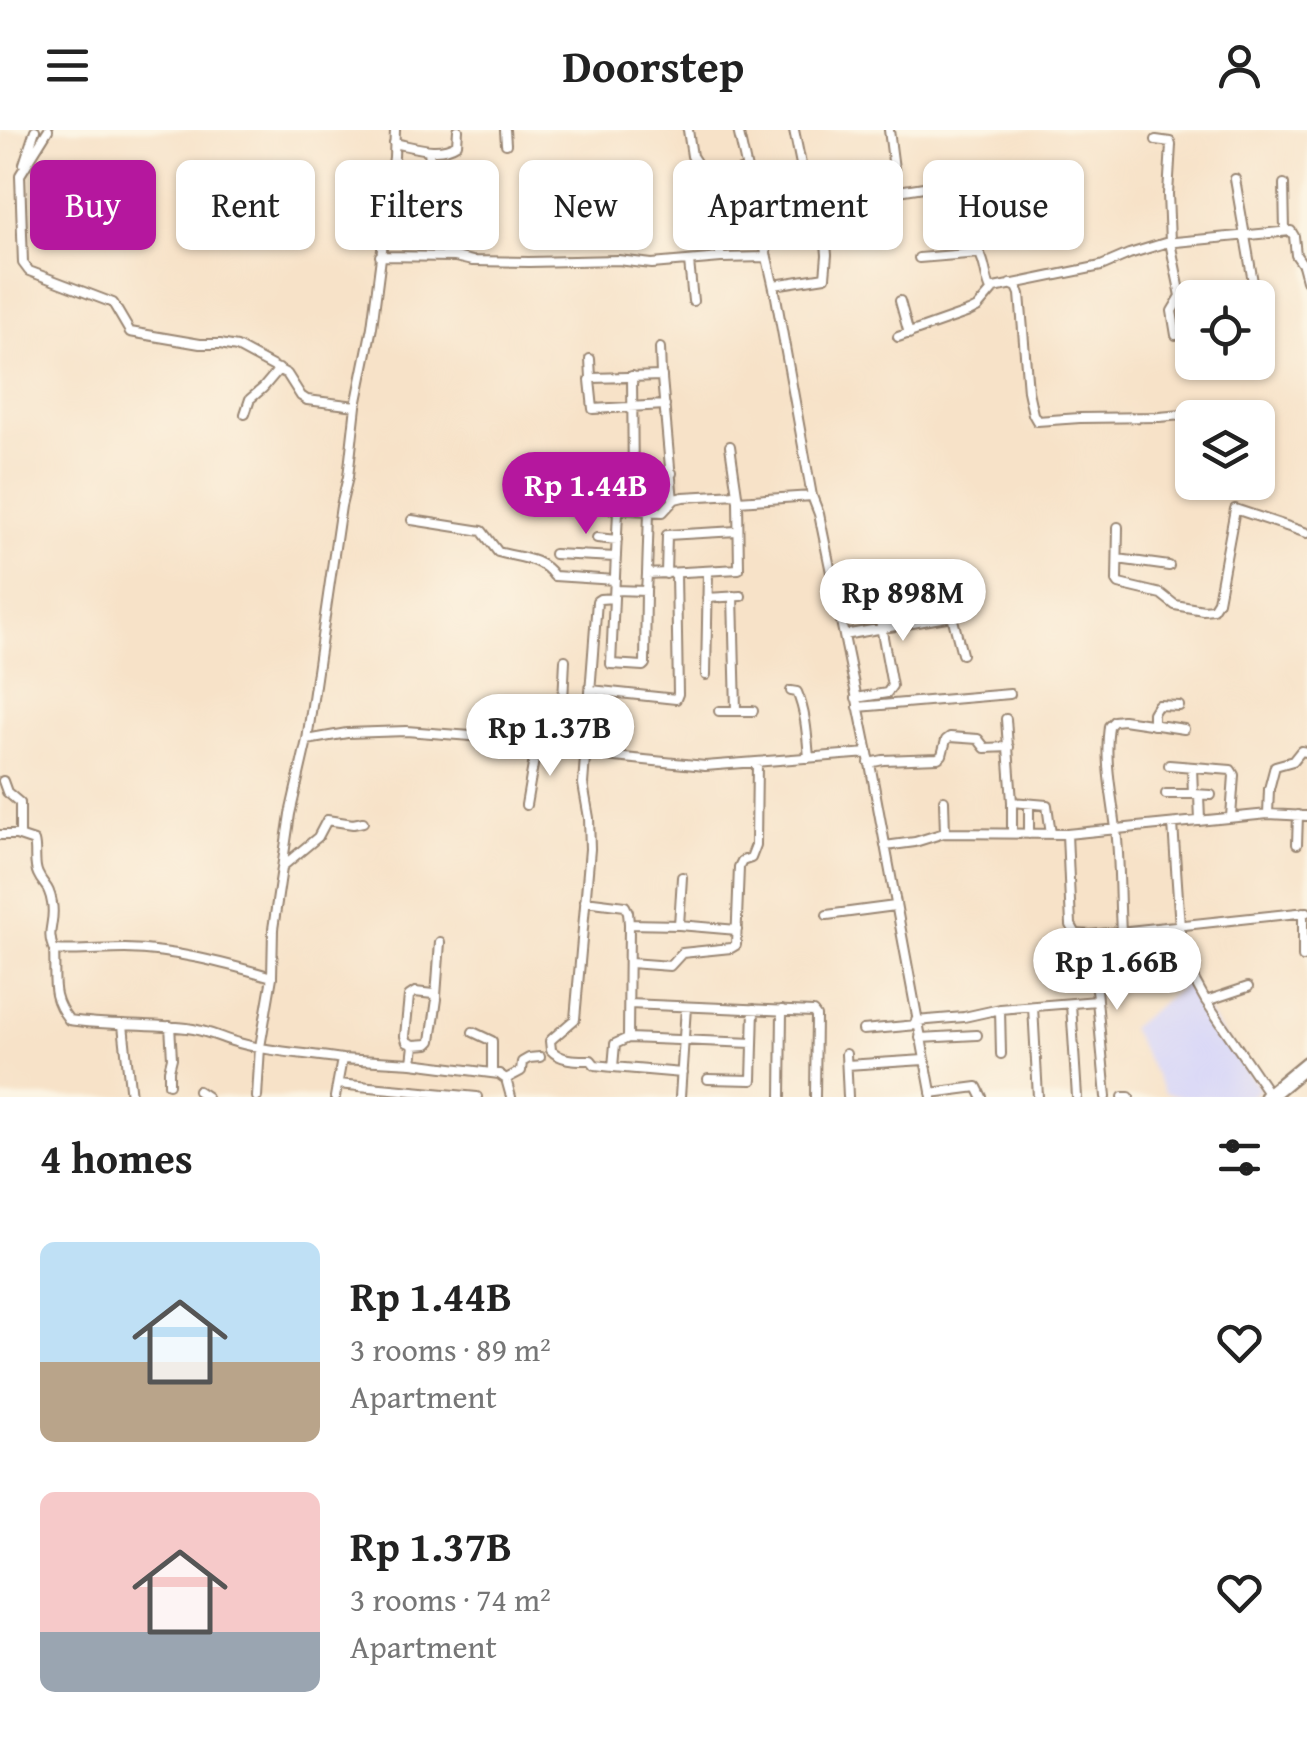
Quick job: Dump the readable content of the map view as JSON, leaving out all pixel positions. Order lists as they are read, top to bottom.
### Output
{
  "page": {
    "header": "Doorstep",
    "chip": [
      "Buy",
      "Rent",
      "Filters",
      "New",
      "Apartment",
      "House"
    ],
    "price": [
      "Rp 1.44B",
      "Rp 898M",
      "Rp 1.37B",
      "Rp 1.66B"
    ],
    "heading": "4 homes",
    "list": [
      {
        "name": "Rp 1.44B",
        "note": "3 rooms · 89 m² · Apartment"
      },
      {
        "name": "Rp 1.37B",
        "note": "3 rooms · 74 m² · Apartment"
      }
    ]
  }
}
